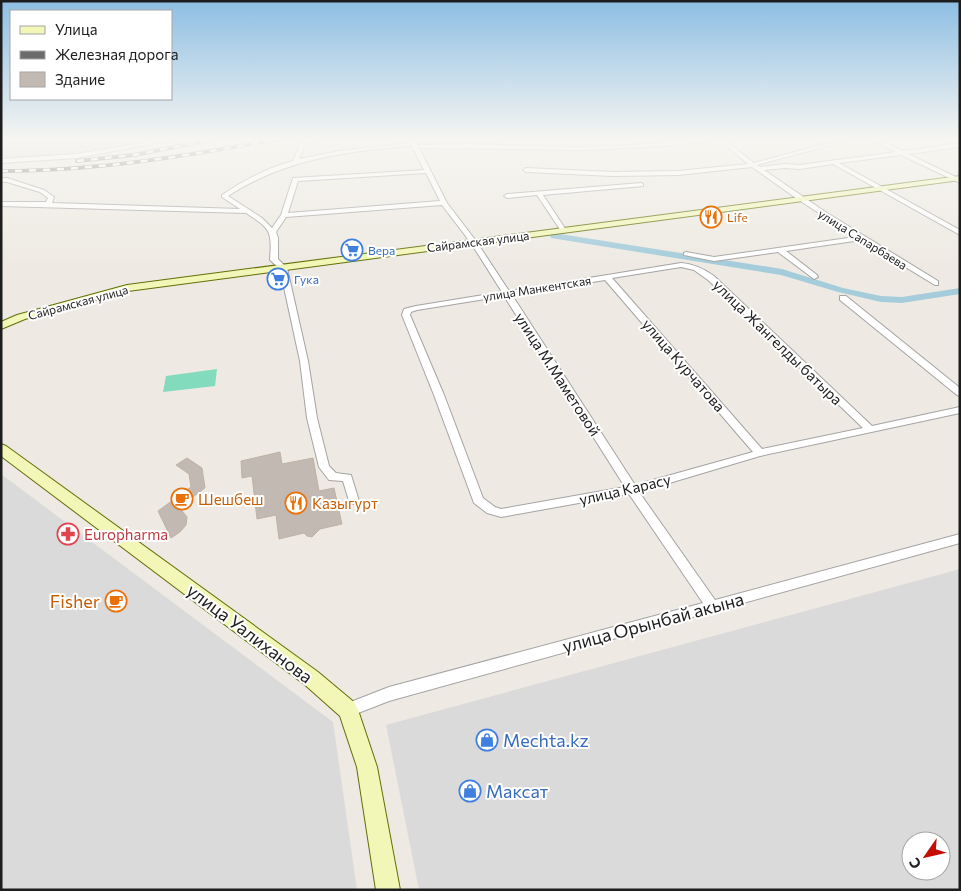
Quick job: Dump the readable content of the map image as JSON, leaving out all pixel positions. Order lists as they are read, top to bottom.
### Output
{
  "streets": {
    "main road": ["Сайрамская улица", "улица Уалиханова"],
    "street": [
      "улица Сапарбаева",
      "улица Манкентская",
      "улица Жангелды батыра",
      "улица Курчатова",
      "улица М.Маметовой",
      "улица Карасу",
      "улица Орынбай акына"
    ]
  },
  "crossings": [
    ["улица Сапарбаева", "Сайрамская улица"],
    ["Сайрамская улица", "улица М.Маметовой"],
    ["улица Манкентская", "улица Жангелды батыра"],
    ["улица Манкентская", "улица Курчатова"],
    ["улица Манкентская", "улица М.Маметовой"],
    ["улица Манкентская", "улица Карасу"],
    ["улица Жангелды батыра", "улица Карасу"],
    ["улица Курчатова", "улица Карасу"],
    ["улица М.Маметовой", "улица Карасу"],
    ["улица М.Маметовой", "улица Орынбай акына"],
    ["улица Орынбай акына", "улица Уалиханова"]
  ],
  "places": {
    "restaurant": ["Life", "Казыгурт"],
    "supermarket": ["Вера", "Гука"],
    "cafe": ["Шешбеш", "Fisher"],
    "pharmacy": ["Europharma"],
    "shop": ["Mechta.kz", "Максат"]
  },
  "legend": ["Улица", "Железная дорога", "Здание"],
  "north": "bottom left"
}
